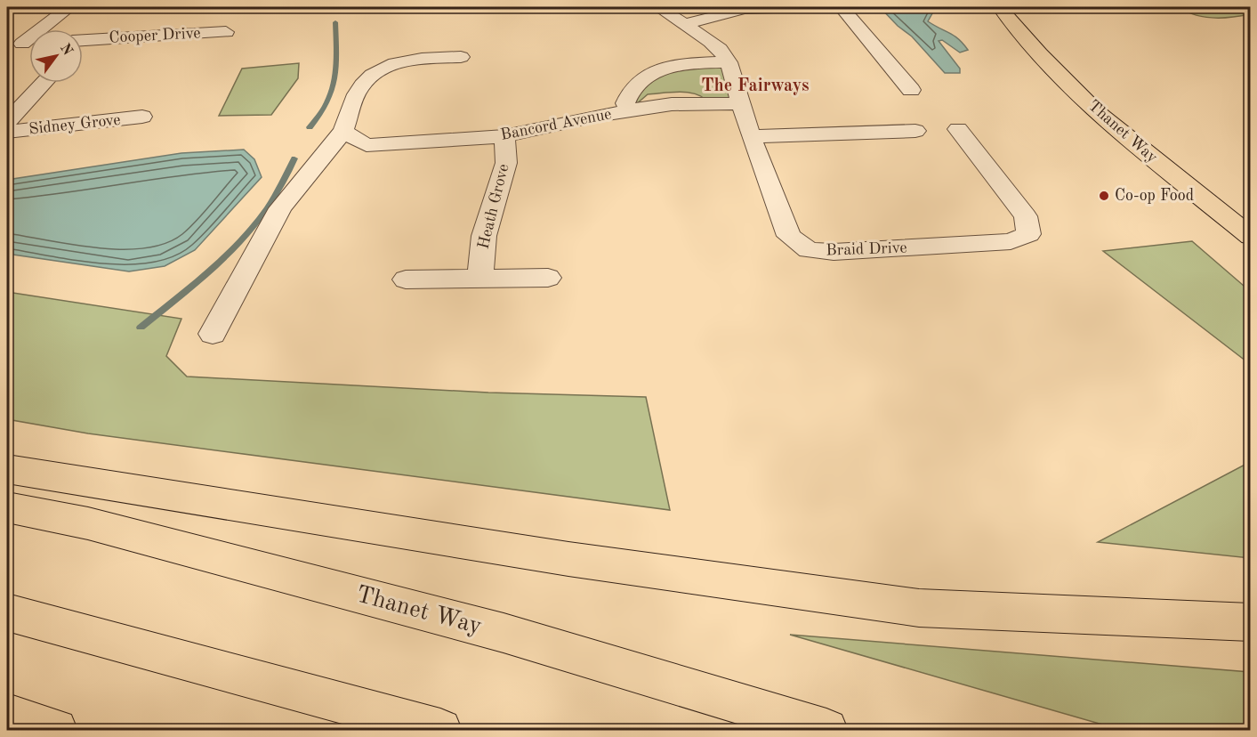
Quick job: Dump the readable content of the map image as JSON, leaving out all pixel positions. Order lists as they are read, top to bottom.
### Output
{
  "streets": {
    "main road": ["Thanet Way"],
    "street": [
      "Cooper Drive",
      "Sidney Grove",
      "Bancord Avenue",
      "Heath Grove",
      "Braid Drive"
    ]
  },
  "crossings": [
    ["Bancord Avenue", "Heath Grove"],
    ["Bancord Avenue", "Braid Drive"]
  ],
  "districts": ["The Fairways"],
  "places": ["Co-op Food"],
  "north": "top right"
}
